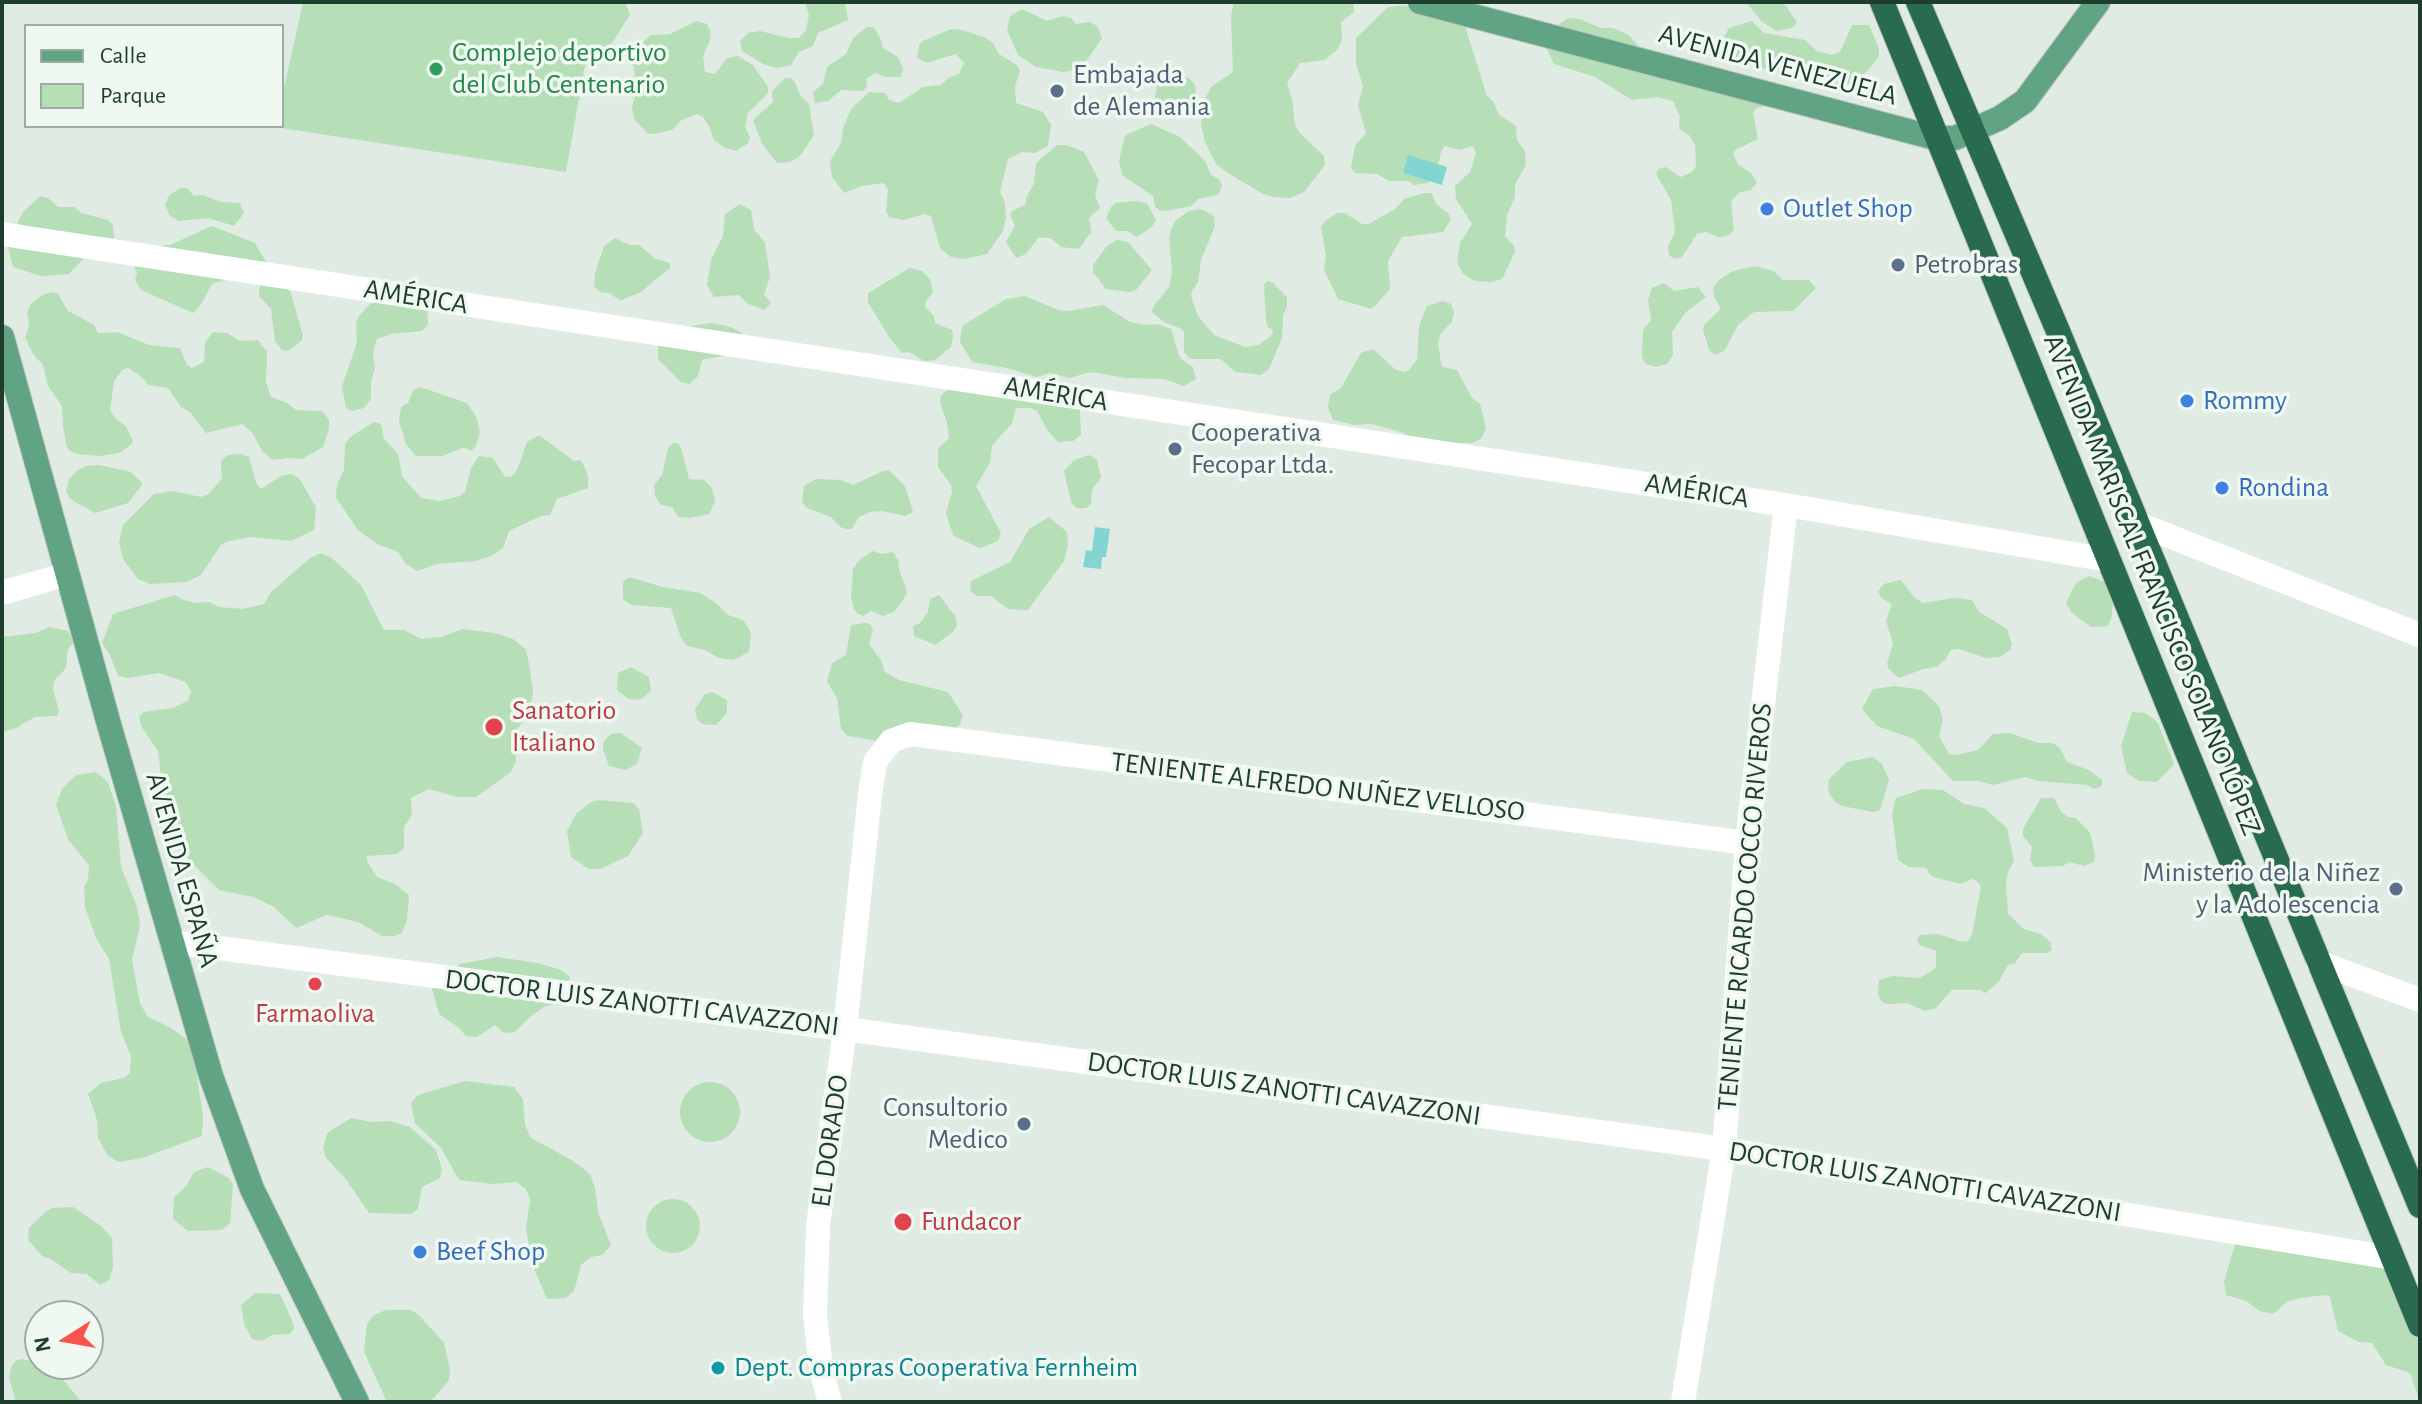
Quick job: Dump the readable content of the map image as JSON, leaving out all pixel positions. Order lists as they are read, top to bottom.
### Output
{
  "streets": {
    "highway": ["AVENIDA MARISCAL FRANCISCO SOLANO LÓPEZ"],
    "main road": ["AVENIDA VENEZUELA", "AVENIDA ESPAÑA"],
    "street": [
      "AMÉRICA",
      "TENIENTE ALFREDO NUÑEZ VELLOSO",
      "TENIENTE RICARDO COCCO RIVEROS",
      "DOCTOR LUIS ZANOTTI CAVAZZONI",
      "EL DORADO"
    ]
  },
  "crossings": [
    ["AVENIDA VENEZUELA", "AVENIDA MARISCAL FRANCISCO SOLANO LÓPEZ"],
    ["AMÉRICA", "AVENIDA MARISCAL FRANCISCO SOLANO LÓPEZ"],
    ["AMÉRICA", "TENIENTE RICARDO COCCO RIVEROS"],
    ["AVENIDA MARISCAL FRANCISCO SOLANO LÓPEZ", "DOCTOR LUIS ZANOTTI CAVAZZONI"],
    ["TENIENTE ALFREDO NUÑEZ VELLOSO", "TENIENTE RICARDO COCCO RIVEROS"],
    ["TENIENTE ALFREDO NUÑEZ VELLOSO", "EL DORADO"],
    ["AVENIDA ESPAÑA", "DOCTOR LUIS ZANOTTI CAVAZZONI"],
    ["TENIENTE RICARDO COCCO RIVEROS", "DOCTOR LUIS ZANOTTI CAVAZZONI"],
    ["DOCTOR LUIS ZANOTTI CAVAZZONI", "EL DORADO"]
  ],
  "places": [
    "Complejo deportivo del Club Centenario",
    "Embajada de Alemania",
    "Outlet Shop",
    "Petrobras",
    "Rommy",
    "Cooperativa Fecopar Ltda.",
    "Rondina",
    "Sanatorio Italiano",
    "Ministerio de la Niñez y la Adolescencia",
    "Farmaoliva",
    "Consultorio Medico",
    "Fundacor",
    "Beef Shop",
    "Dept. Compras Cooperativa Fernheim"
  ],
  "legend": ["Calle", "Parque"],
  "north": "left"
}
